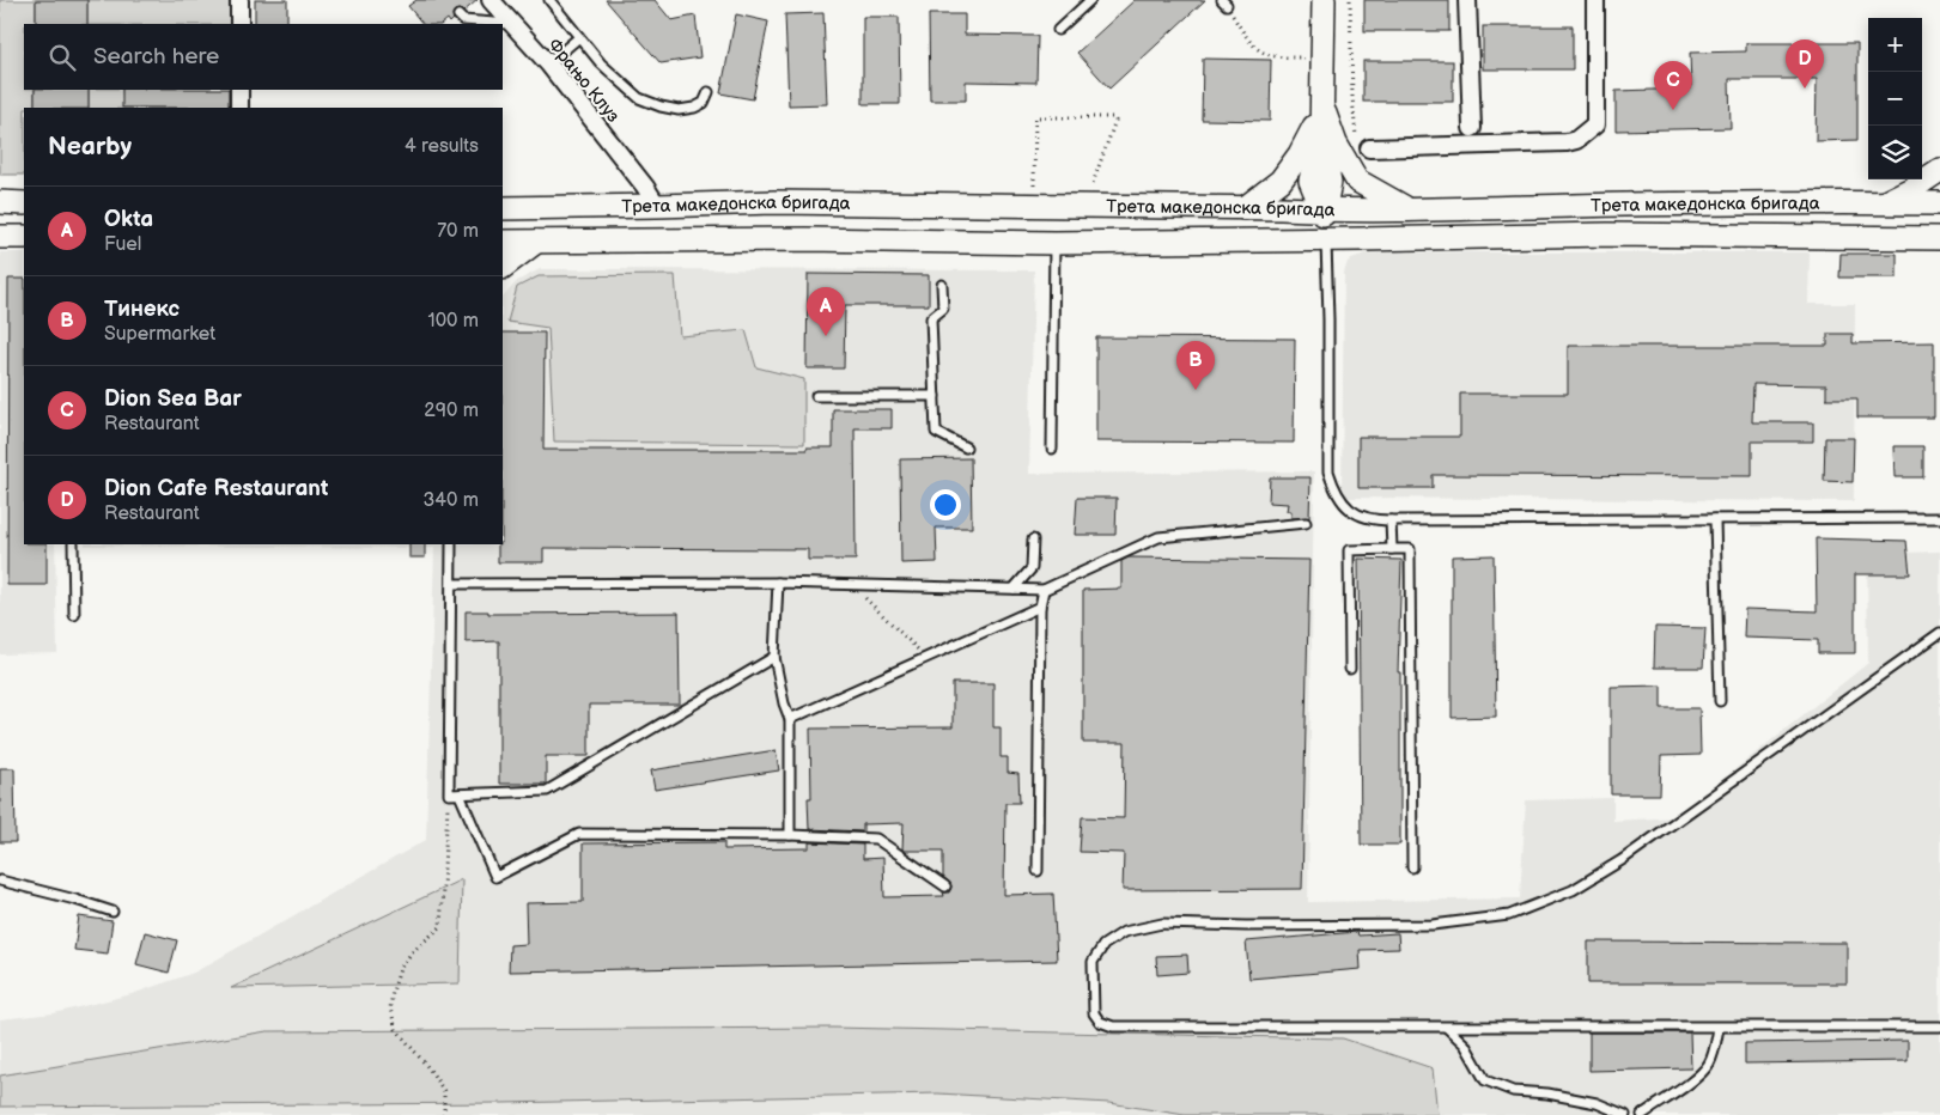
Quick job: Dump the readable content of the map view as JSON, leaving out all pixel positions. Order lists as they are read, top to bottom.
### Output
{
  "streets": {
    "street": ["Фрањо Клуз", "Трета македонска бригада"]
  },
  "crossings": [
    ["Фрањо Клуз", "Трета македонска бригада"]
  ],
  "page": {
    "map_buttons": ["+", "−"],
    "search": "Search here",
    "pins": [
      "D",
      "C",
      "A",
      "B"
    ],
    "heading": ["Nearby", "4 results"],
    "list": [
      {
        "mark": "A",
        "name": "Okta",
        "note": "Fuel",
        "value": "70 m"
      },
      {
        "mark": "B",
        "name": "Тинекс",
        "note": "Supermarket",
        "value": "100 m"
      },
      {
        "mark": "C",
        "name": "Dion Sea Bar",
        "note": "Restaurant",
        "value": "290 m"
      },
      {
        "mark": "D",
        "name": "Dion Cafe Restaurant",
        "note": "Restaurant",
        "value": "340 m"
      }
    ]
  }
}
